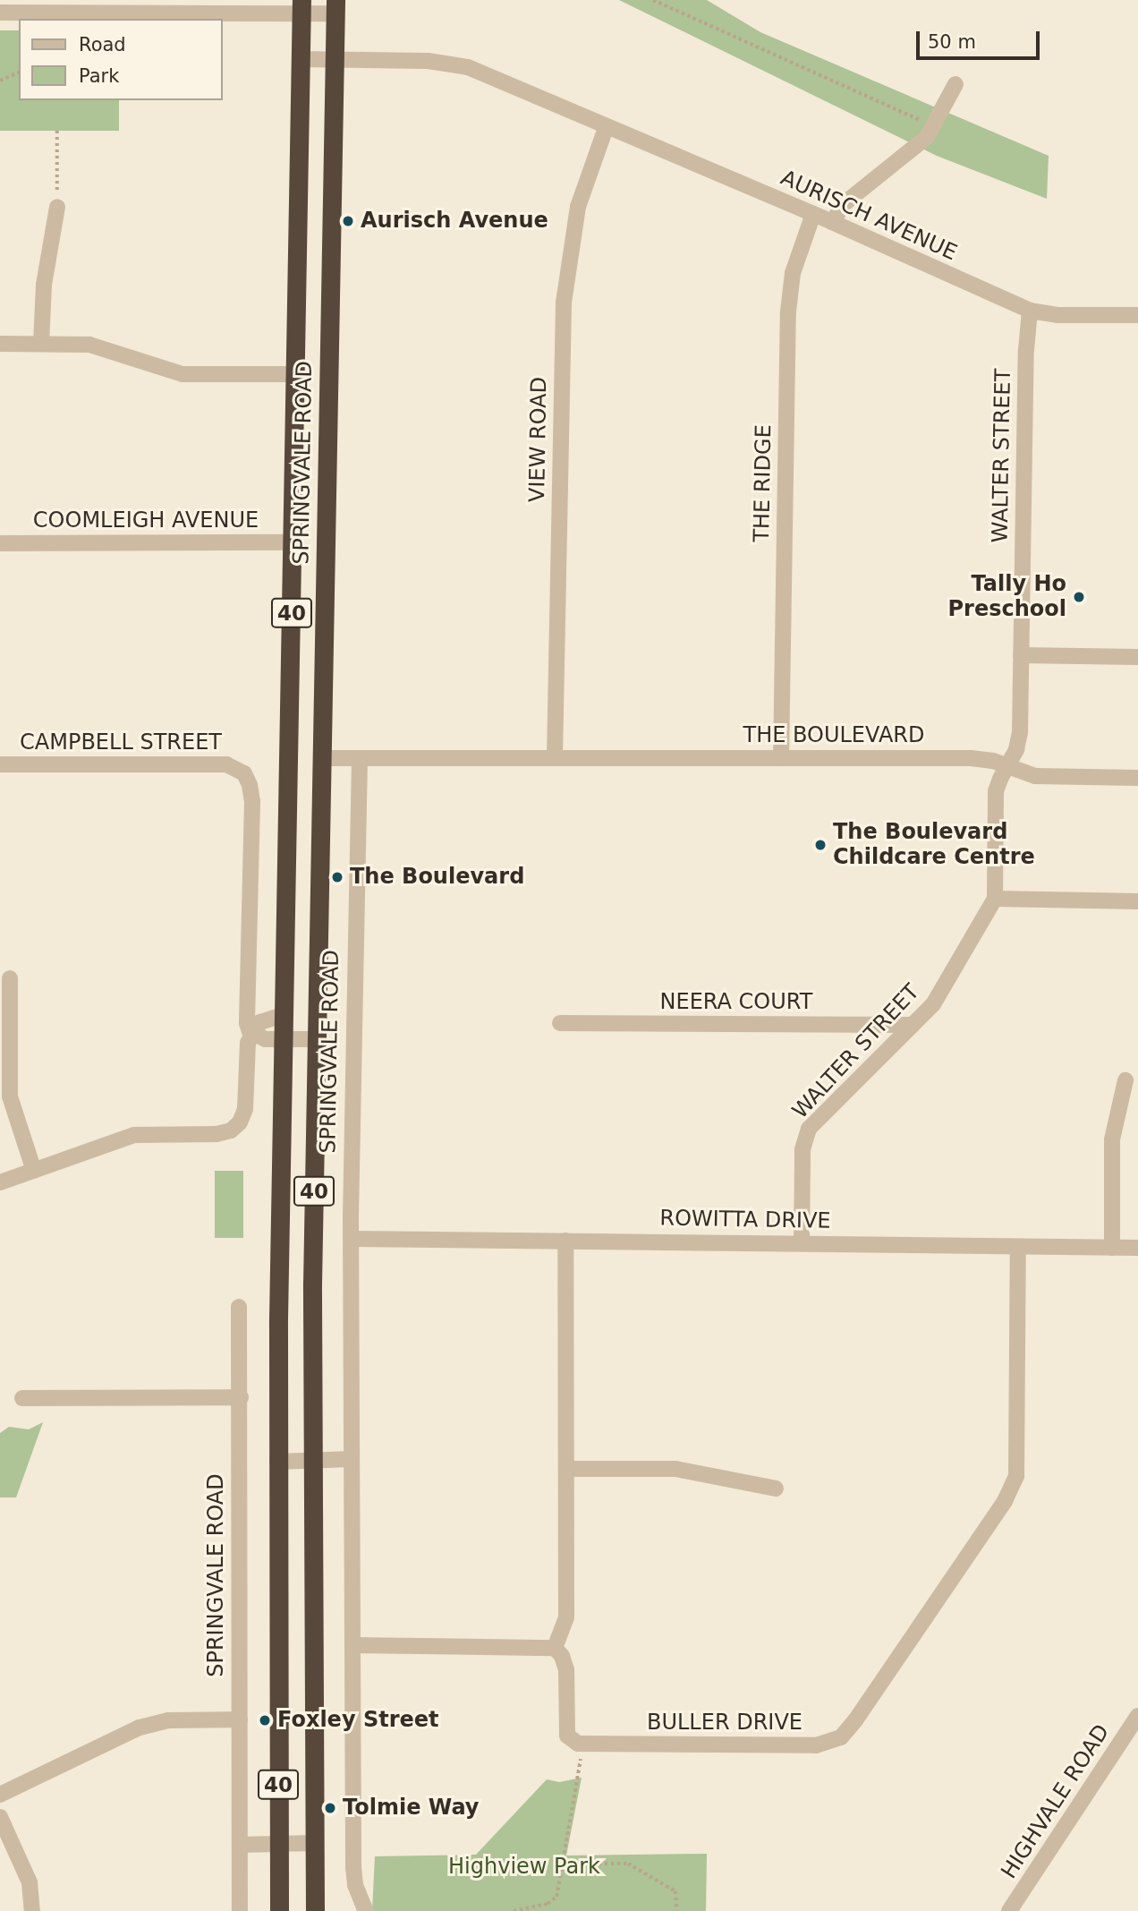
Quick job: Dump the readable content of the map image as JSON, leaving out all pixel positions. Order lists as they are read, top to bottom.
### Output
{
  "streets": {
    "highway": ["SPRINGVALE ROAD", "40"],
    "street": [
      "AURISCH AVENUE",
      "VIEW ROAD",
      "WALTER STREET",
      "THE RIDGE",
      "COOMLEIGH AVENUE",
      "THE BOULEVARD",
      "CAMPBELL STREET",
      "NEERA COURT",
      "ROWITTA DRIVE",
      "BULLER DRIVE",
      "HIGHVALE ROAD"
    ]
  },
  "crossings": [
    ["AURISCH AVENUE", "VIEW ROAD"],
    ["AURISCH AVENUE", "WALTER STREET"],
    ["AURISCH AVENUE", "SPRINGVALE ROAD"],
    ["AURISCH AVENUE", "THE RIDGE"],
    ["VIEW ROAD", "THE BOULEVARD"],
    ["WALTER STREET", "THE BOULEVARD"],
    ["WALTER STREET", "NEERA COURT"],
    ["WALTER STREET", "ROWITTA DRIVE"],
    ["SPRINGVALE ROAD", "COOMLEIGH AVENUE"],
    ["SPRINGVALE ROAD", "THE BOULEVARD"],
    ["SPRINGVALE ROAD", "CAMPBELL STREET"],
    ["SPRINGVALE ROAD", "ROWITTA DRIVE"],
    ["THE RIDGE", "THE BOULEVARD"],
    ["ROWITTA DRIVE", "BULLER DRIVE"]
  ],
  "parks": ["Highview Park"],
  "places": [
    "Aurisch Avenue",
    "Tally Ho Preschool",
    "The Boulevard Childcare Centre",
    "The Boulevard",
    "Foxley Street",
    "Tolmie Way"
  ],
  "legend": ["Road", "Park"],
  "scale_bar": "50 m"
}
